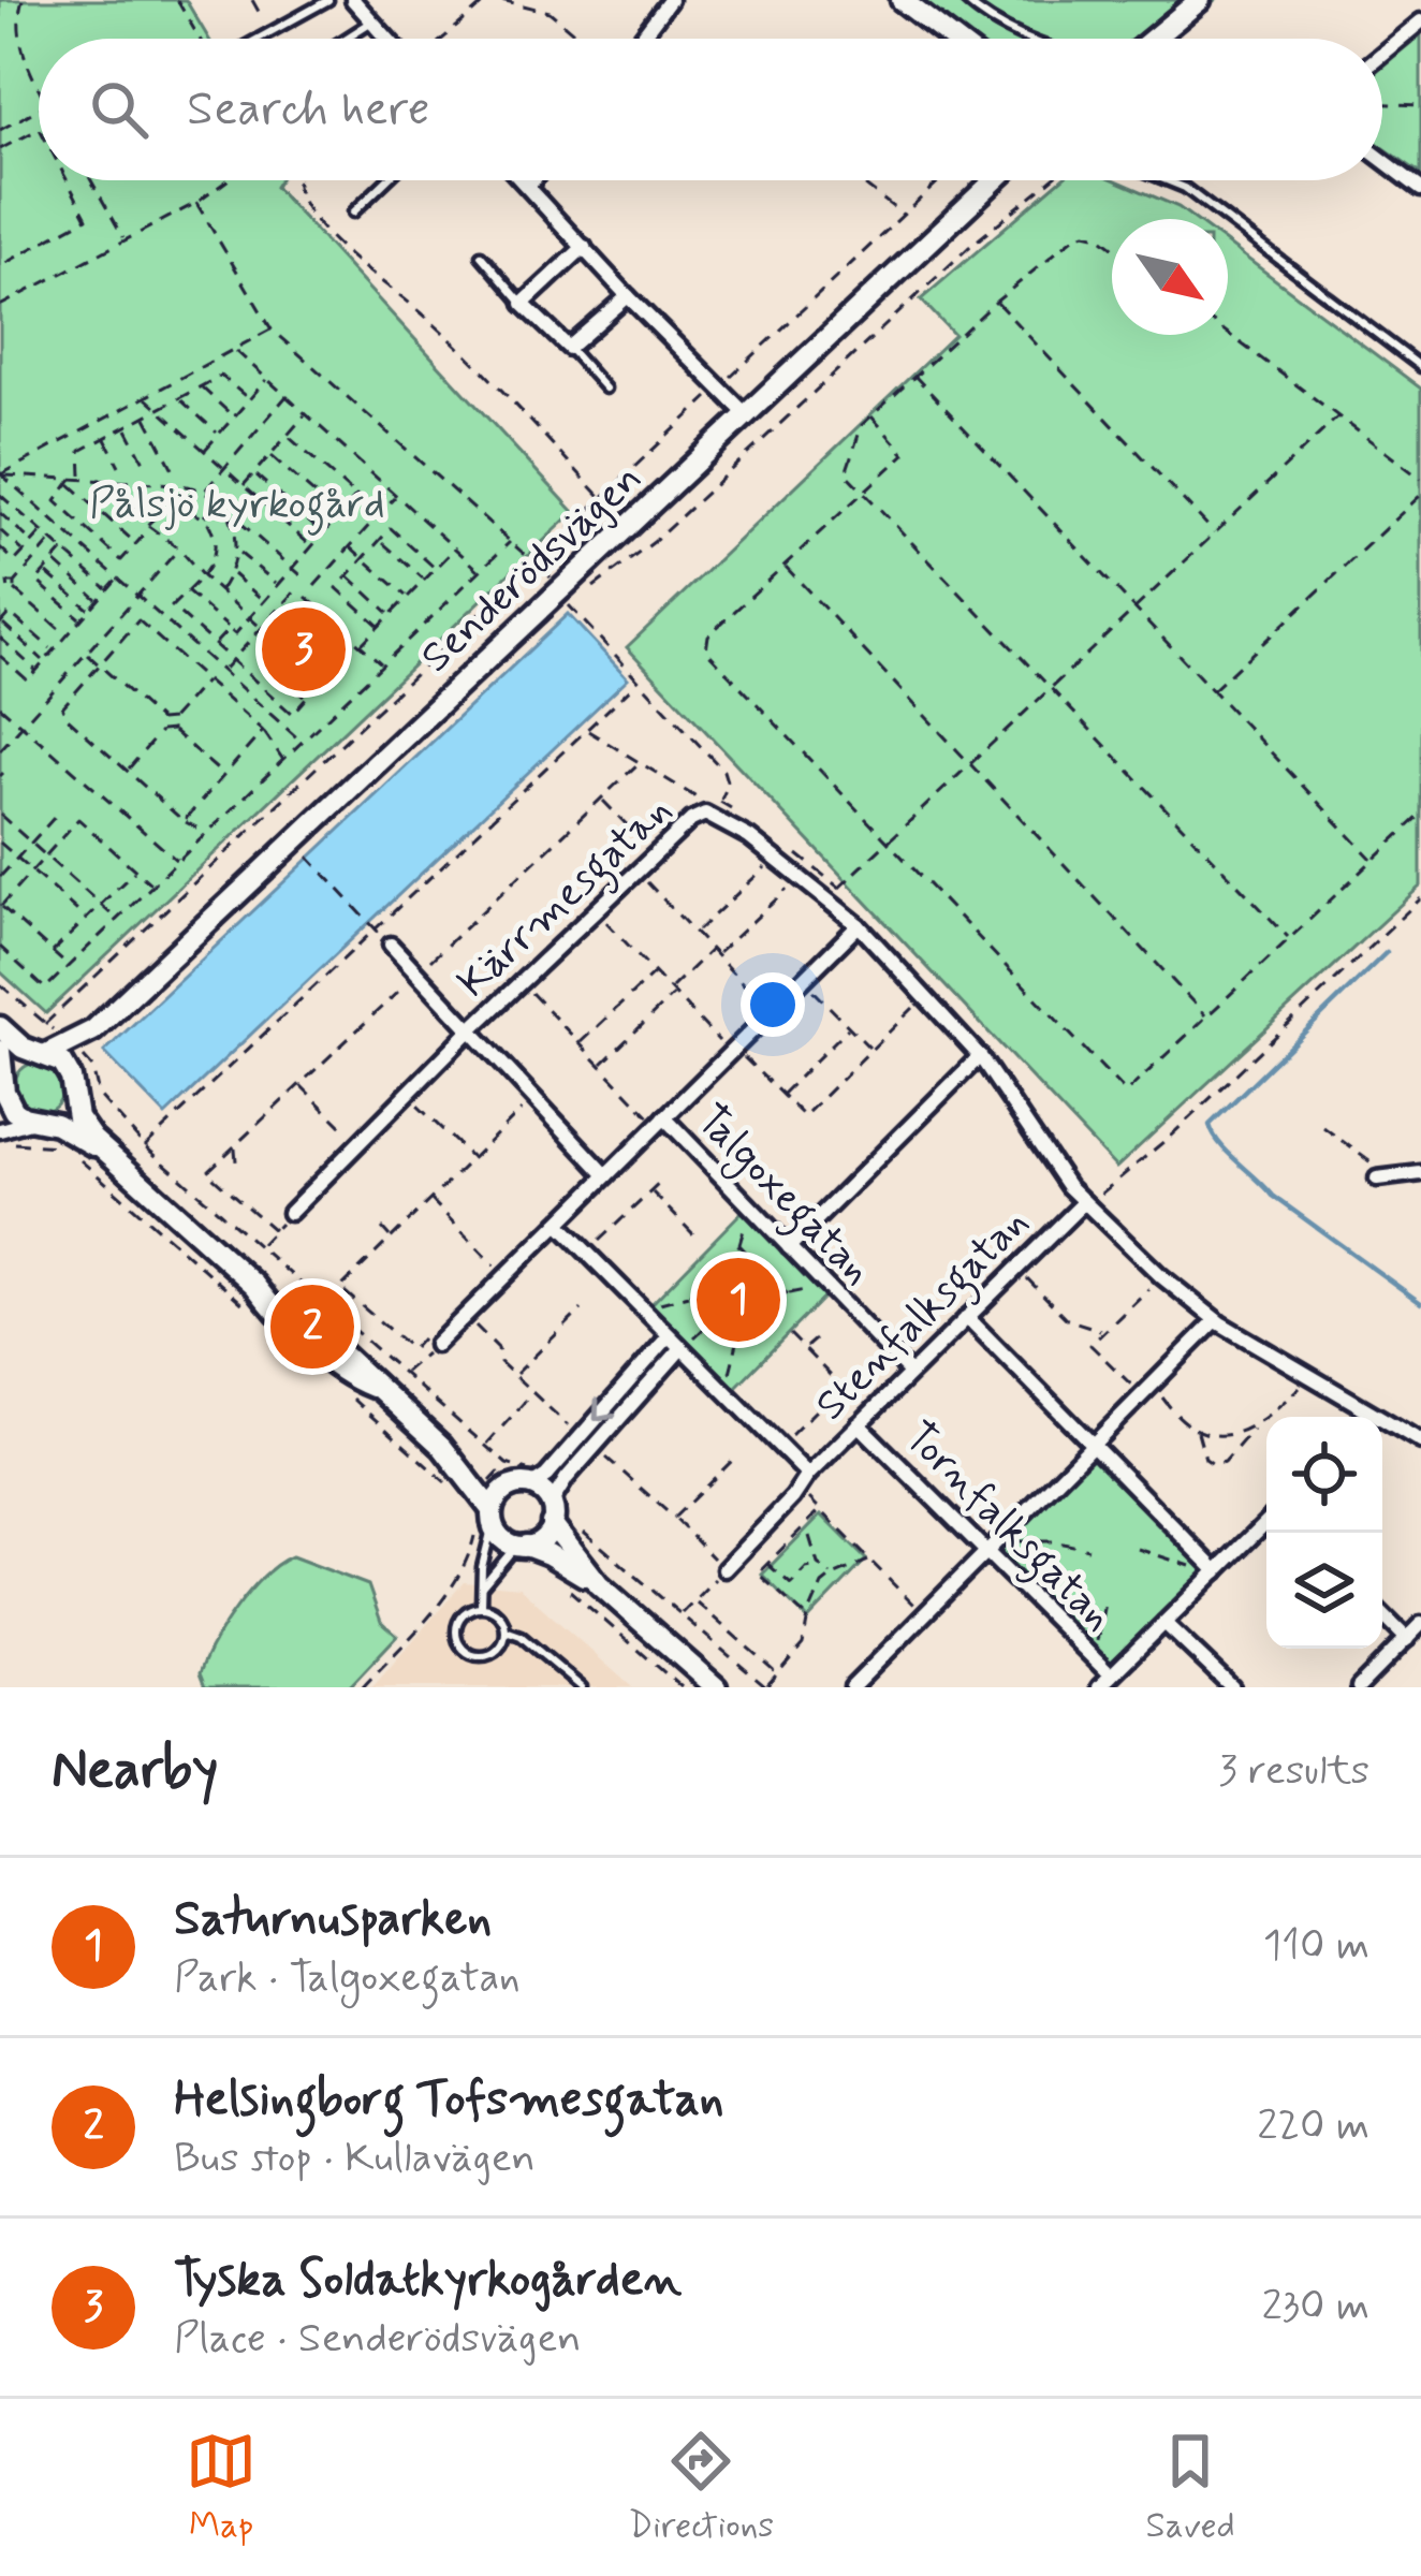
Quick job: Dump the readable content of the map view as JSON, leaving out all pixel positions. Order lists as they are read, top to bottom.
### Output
{
  "streets": {
    "street": [
      "Senderödsvägen",
      "Kärrmesgatan",
      "Talgoxegatan",
      "Stenfalksgatan",
      "Tornfalksgatan"
    ]
  },
  "crossings": [
    ["Talgoxegatan", "Stenfalksgatan"],
    ["Stenfalksgatan", "Tornfalksgatan"]
  ],
  "parks": ["Pålsjö kyrkogård"],
  "north": "bottom right",
  "page": {
    "search": "Search here",
    "pins": ["3", "1", "2"],
    "heading": ["Nearby", "3 results"],
    "list": [
      {
        "mark": "1",
        "name": "Saturnusparken",
        "note": "Park · Talgoxegatan",
        "value": "110 m"
      },
      {
        "mark": "2",
        "name": "Helsingborg Tofsmesgatan",
        "note": "Bus stop · Kullavägen",
        "value": "220 m"
      },
      {
        "mark": "3",
        "name": "Tyska Soldatkyrkogården",
        "note": "Place · Senderödsvägen",
        "value": "230 m"
      }
    ],
    "nav": ["Map", "Directions", "Saved"]
  }
}
